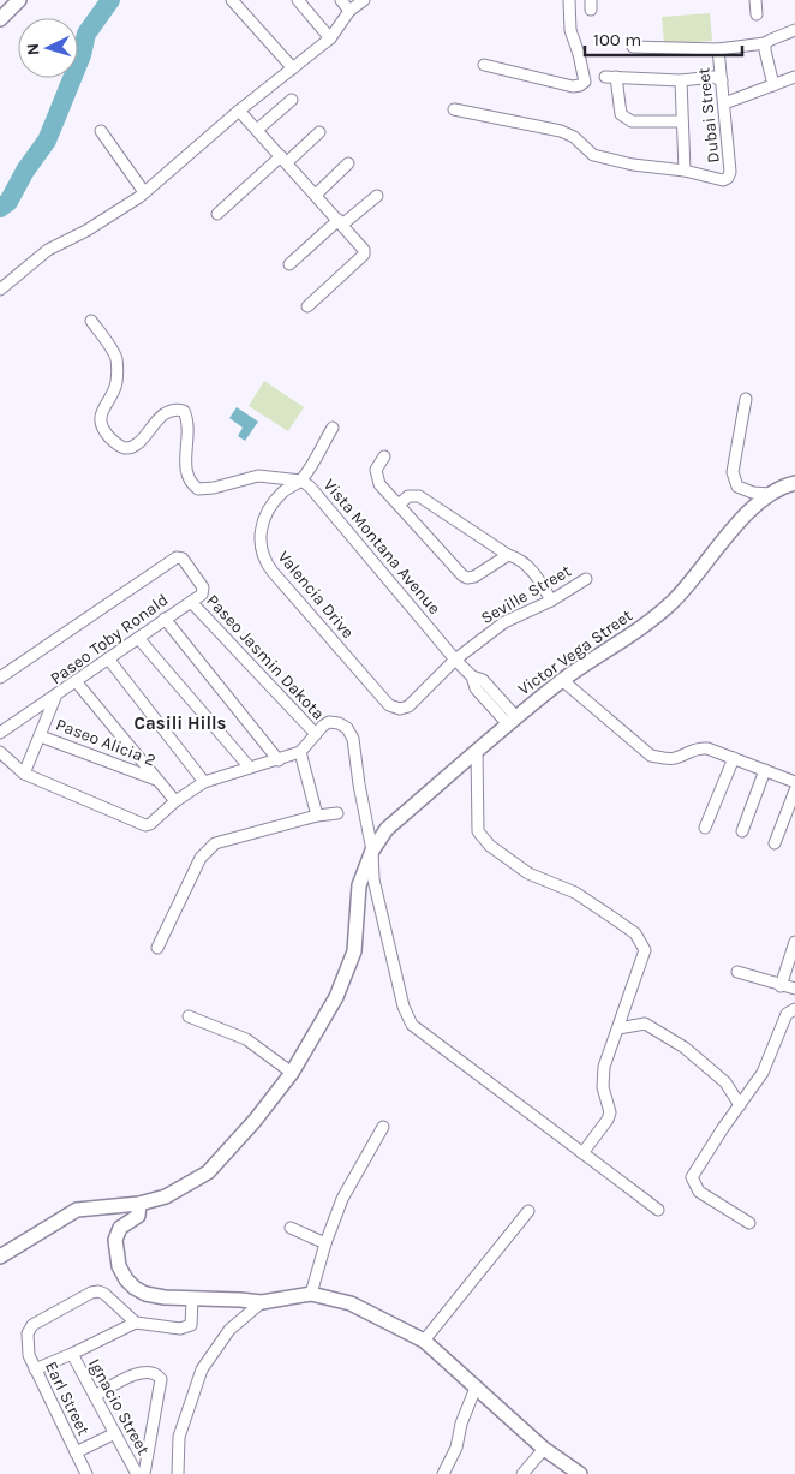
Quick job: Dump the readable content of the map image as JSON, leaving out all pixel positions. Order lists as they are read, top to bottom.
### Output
{
  "streets": {
    "street": [
      "Dubai Street",
      "Vista Montana Avenue",
      "Valencia Drive",
      "Seville Street",
      "Paseo Toby Ronald",
      "Victor Vega Street",
      "Paseo Jasmin Dakota",
      "Paseo Alicia 2",
      "Earl Street",
      "Ignacio Street"
    ]
  },
  "crossings": [
    ["Vista Montana Avenue", "Valencia Drive"],
    ["Vista Montana Avenue", "Seville Street"],
    ["Vista Montana Avenue", "Victor Vega Street"],
    ["Valencia Drive", "Seville Street"],
    ["Paseo Toby Ronald", "Paseo Jasmin Dakota"],
    ["Paseo Toby Ronald", "Paseo Alicia 2"]
  ],
  "districts": ["Casili Hills"],
  "scale_bar": "100 m",
  "north": "left"
}
